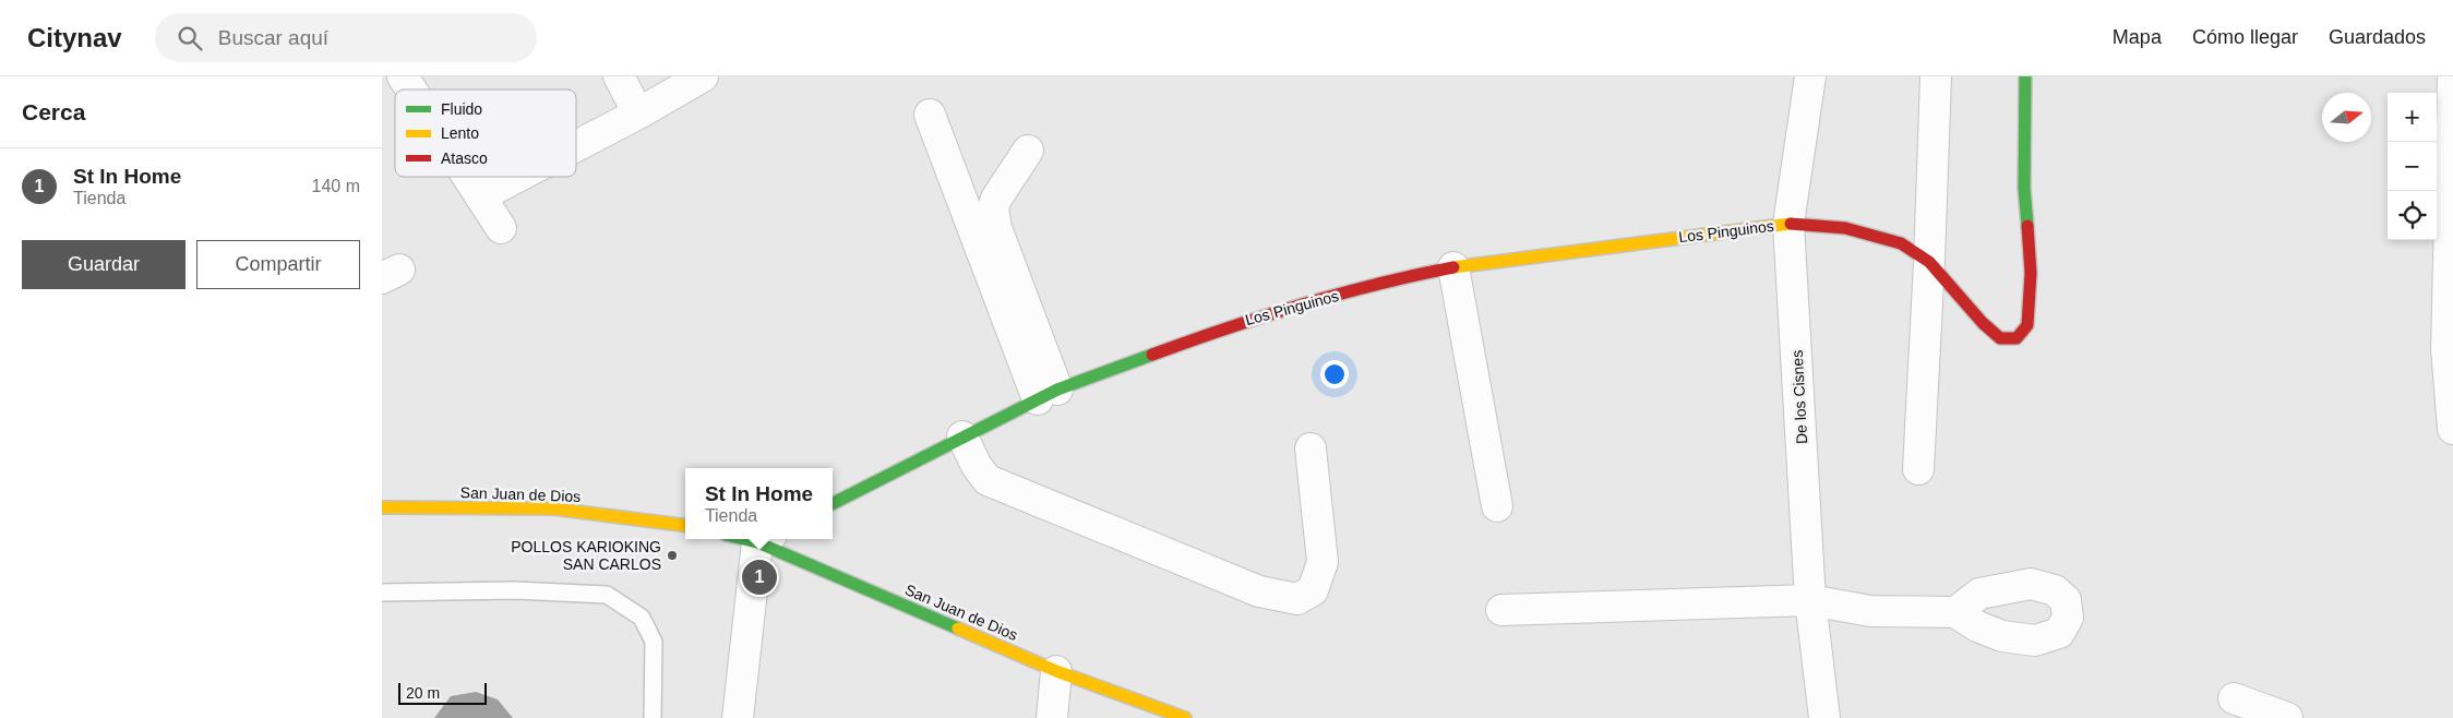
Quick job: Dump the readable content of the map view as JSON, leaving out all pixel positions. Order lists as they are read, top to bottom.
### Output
{
  "streets": {
    "street": ["Los Pinguinos", "De los Cisnes", "San Juan de Dios"]
  },
  "crossings": [
    ["Los Pinguinos", "De los Cisnes"]
  ],
  "places": ["POLLOS KARIOKING SAN CARLOS"],
  "legend": ["Fluido", "Lento", "Atasco"],
  "scale_bar": "20 m",
  "north": "right",
  "page": {
    "header": "Citynav",
    "search": "Buscar aquí",
    "nav": ["Mapa", "Cómo llegar", "Guardados"],
    "heading": "Cerca",
    "map_buttons": ["+", "−"],
    "list": [
      {
        "mark": "1",
        "name": "St In Home",
        "note": "Tienda",
        "value": "140 m"
      }
    ],
    "buttons": ["Guardar", "Compartir"],
    "popup": ["St In Home", "Tienda"],
    "pins": "1",
    "scale": "20 m"
  }
}
